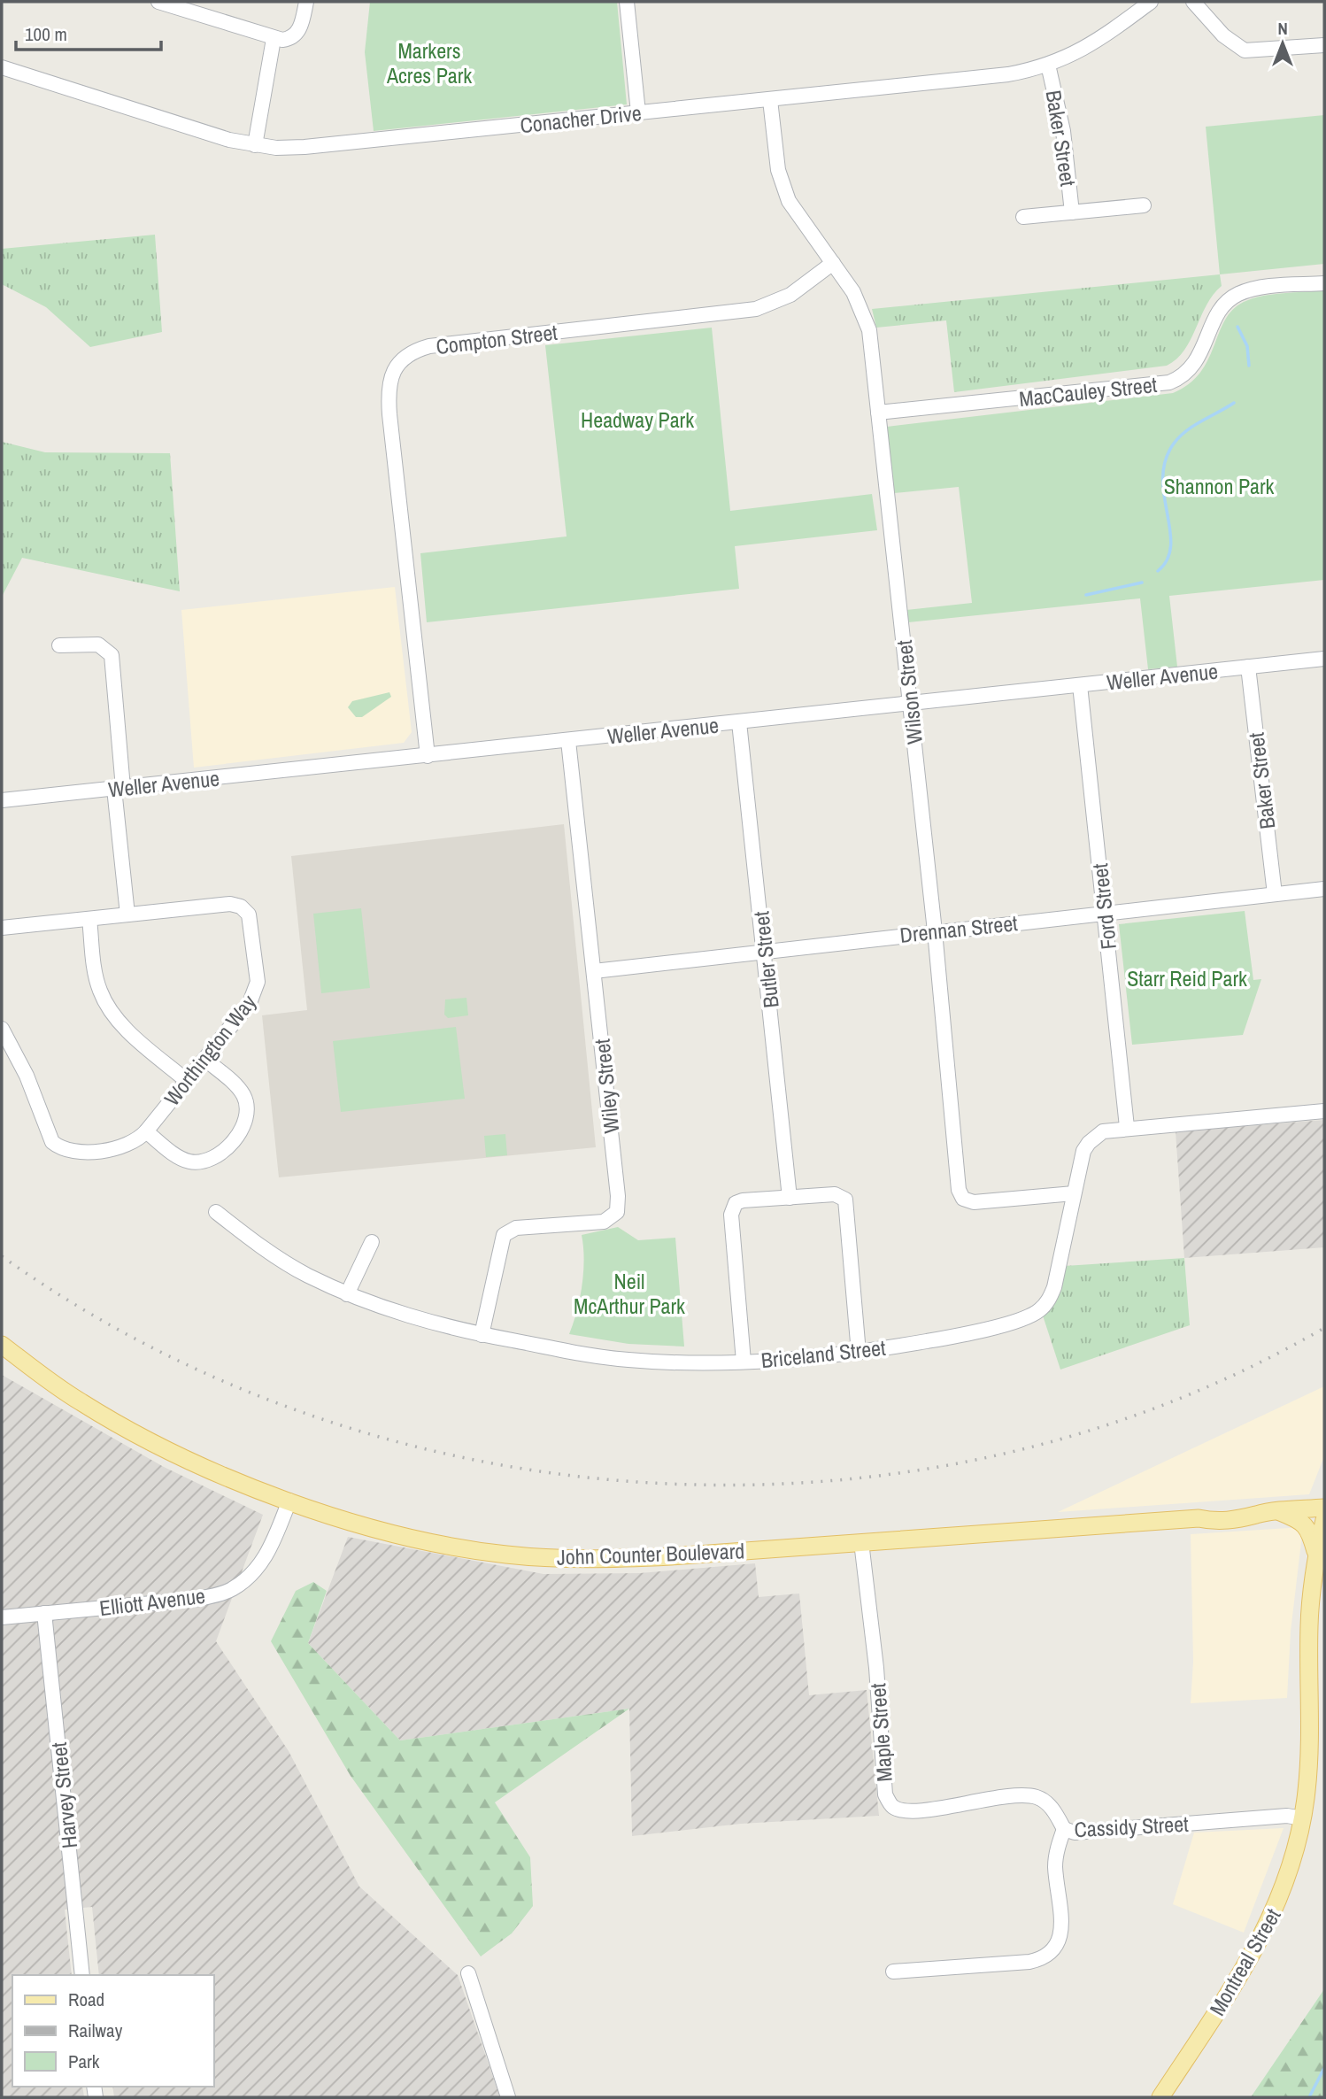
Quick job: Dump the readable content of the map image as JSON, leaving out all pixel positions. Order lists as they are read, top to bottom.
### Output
{
  "streets": {
    "main road": ["John Counter Boulevard", "Montreal Street"],
    "street": [
      "Conacher Drive",
      "Baker Street",
      "Compton Street",
      "MacCauley Street",
      "Weller Avenue",
      "Wilson Street",
      "Ford Street",
      "Drennan Street",
      "Butler Street",
      "Worthington Way",
      "Wiley Street",
      "Briceland Street",
      "Elliott Avenue",
      "Maple Street",
      "Harvey Street",
      "Cassidy Street"
    ]
  },
  "crossings": [
    ["Conacher Drive", "Baker Street"],
    ["Conacher Drive", "Wilson Street"],
    ["Baker Street", "Weller Avenue"],
    ["Baker Street", "Drennan Street"],
    ["Compton Street", "Weller Avenue"],
    ["Compton Street", "Wilson Street"],
    ["MacCauley Street", "Wilson Street"],
    ["Weller Avenue", "Wilson Street"],
    ["Weller Avenue", "Ford Street"],
    ["Weller Avenue", "Butler Street"],
    ["Weller Avenue", "Wiley Street"],
    ["Wilson Street", "Drennan Street"],
    ["Wilson Street", "Briceland Street"],
    ["Ford Street", "Drennan Street"],
    ["Ford Street", "Briceland Street"],
    ["Drennan Street", "Butler Street"],
    ["Drennan Street", "Wiley Street"],
    ["Wiley Street", "Briceland Street"],
    ["John Counter Boulevard", "Elliott Avenue"],
    ["John Counter Boulevard", "Maple Street"],
    ["Elliott Avenue", "Harvey Street"],
    ["Maple Street", "Cassidy Street"],
    ["Cassidy Street", "Montreal Street"]
  ],
  "parks": [
    "Markers Acres Park",
    "Headway Park",
    "Shannon Park",
    "Starr Reid Park",
    "Neil McArthur Park"
  ],
  "legend": ["Road", "Railway", "Park"],
  "scale_bar": "100 m",
  "north": "top"
}
